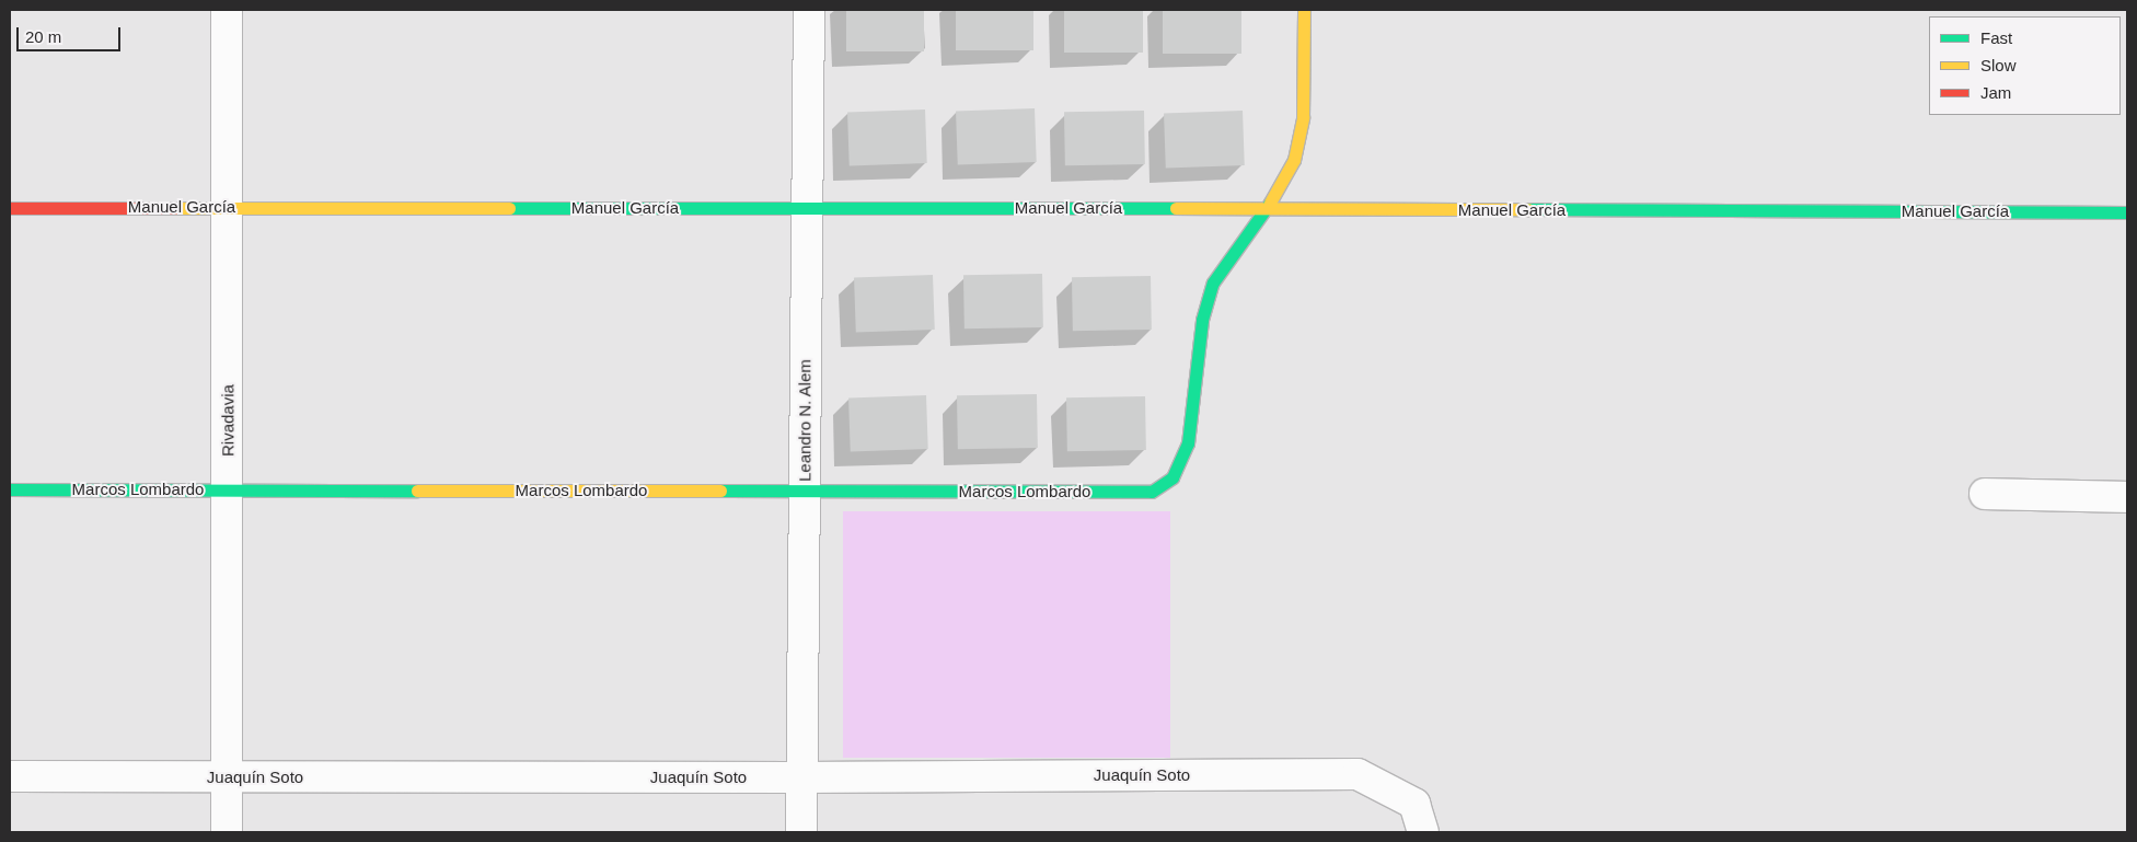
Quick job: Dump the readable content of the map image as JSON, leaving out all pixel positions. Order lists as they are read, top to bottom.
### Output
{
  "streets": {
    "street": [
      "Manuel García",
      "Rivadavia",
      "Leandro N. Alem",
      "Marcos Lombardo",
      "Juaquín Soto"
    ]
  },
  "crossings": [
    ["Manuel García", "Rivadavia"],
    ["Manuel García", "Leandro N. Alem"],
    ["Manuel García", "Marcos Lombardo"],
    ["Rivadavia", "Marcos Lombardo"],
    ["Rivadavia", "Juaquín Soto"],
    ["Leandro N. Alem", "Marcos Lombardo"],
    ["Leandro N. Alem", "Juaquín Soto"]
  ],
  "legend": ["Fast", "Slow", "Jam"],
  "scale_bar": "20 m"
}
